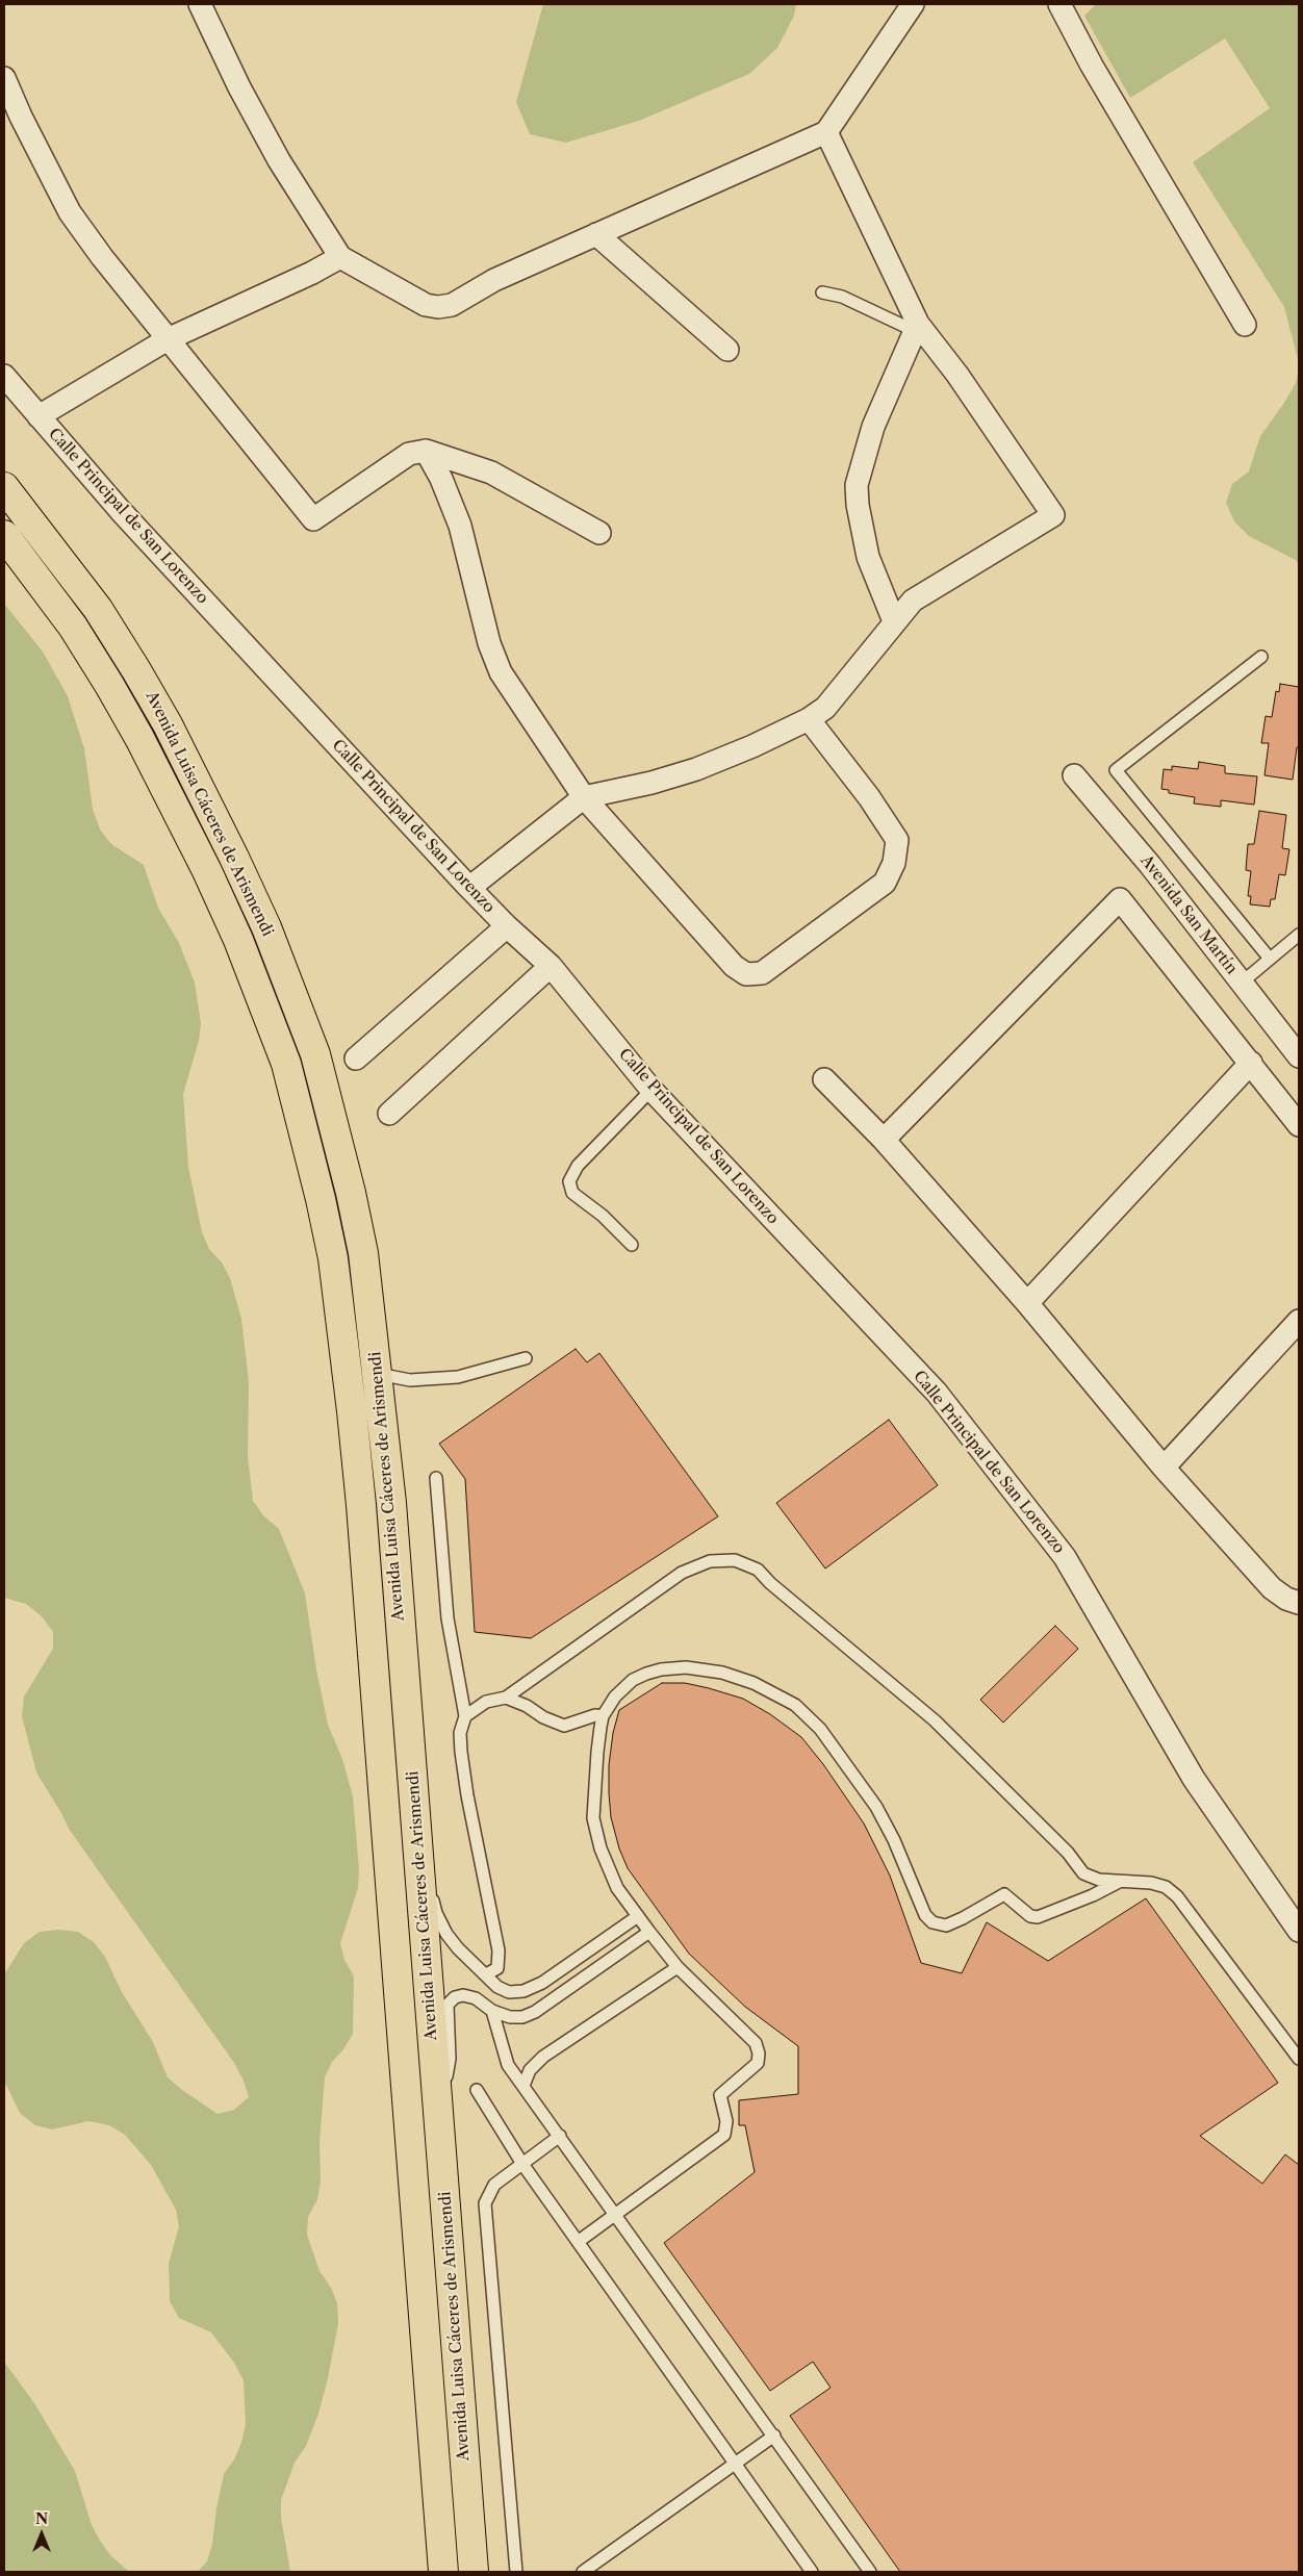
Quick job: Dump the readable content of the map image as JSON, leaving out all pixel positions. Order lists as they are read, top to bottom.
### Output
{
  "streets": {
    "main road": ["Avenida Luisa Cáceres de Arismendi"],
    "street": ["Calle Principal de San Lorenzo", "Avenida San Martín"]
  },
  "north": "top"
}
